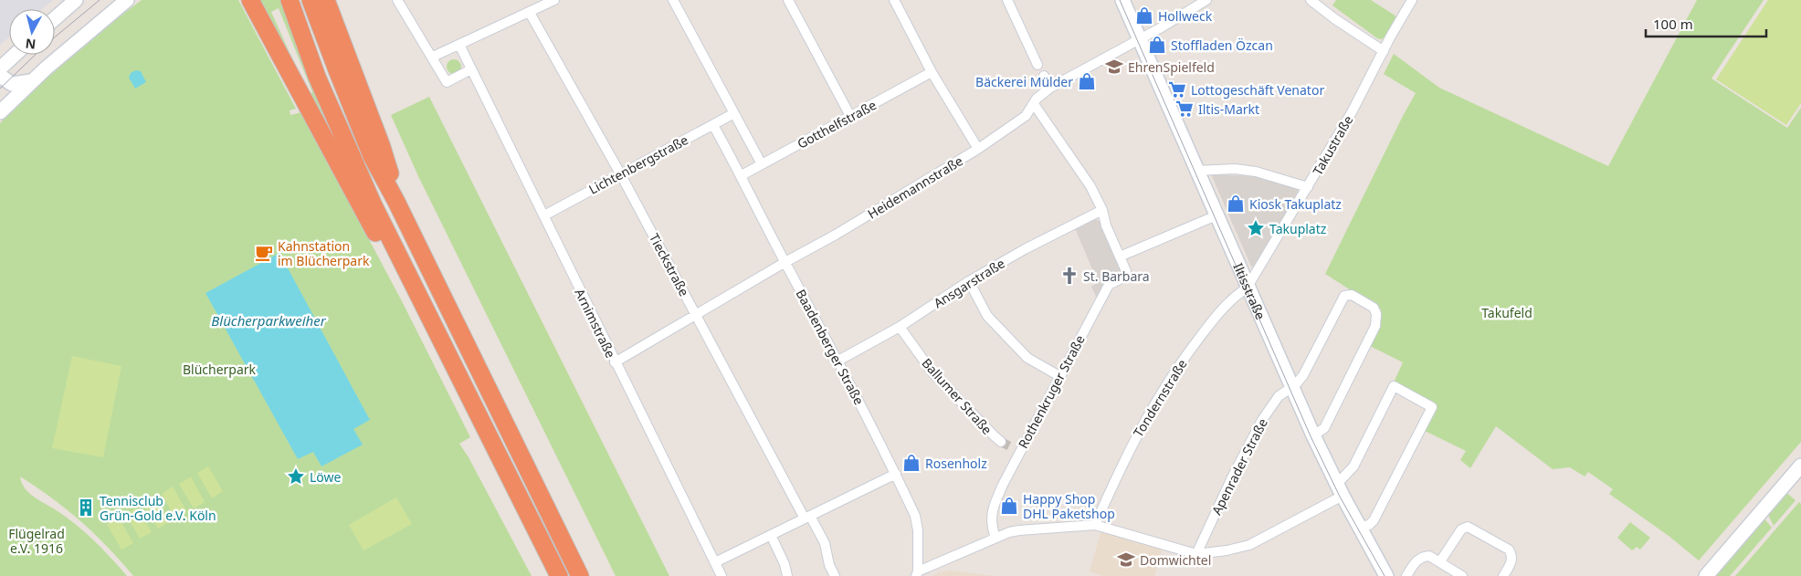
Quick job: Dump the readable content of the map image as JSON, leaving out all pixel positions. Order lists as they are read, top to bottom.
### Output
{
  "streets": {
    "street": [
      "Gotthelfstraße",
      "Takustraße",
      "Lichtenbergstraße",
      "Heidemannstraße",
      "Tieckstraße",
      "Ansgarstraße",
      "Iltisstraße",
      "Arnimstraße",
      "Baadenberger Straße",
      "Rothenkruger Straße",
      "Ballumer Straße",
      "Tondernstraße",
      "Apenrader Straße"
    ]
  },
  "crossings": [
    ["Gotthelfstraße", "Baadenberger Straße"],
    ["Takustraße", "Iltisstraße"],
    ["Takustraße", "Tondernstraße"],
    ["Lichtenbergstraße", "Tieckstraße"],
    ["Lichtenbergstraße", "Arnimstraße"],
    ["Lichtenbergstraße", "Baadenberger Straße"],
    ["Heidemannstraße", "Tieckstraße"],
    ["Heidemannstraße", "Iltisstraße"],
    ["Heidemannstraße", "Arnimstraße"],
    ["Heidemannstraße", "Baadenberger Straße"],
    ["Heidemannstraße", "Rothenkruger Straße"],
    ["Ansgarstraße", "Baadenberger Straße"],
    ["Ansgarstraße", "Rothenkruger Straße"],
    ["Ansgarstraße", "Ballumer Straße"],
    ["Iltisstraße", "Tondernstraße"],
    ["Iltisstraße", "Apenrader Straße"]
  ],
  "water": ["Blücherparkweiher"],
  "parks": ["Takufeld", "Blücherpark", "Flügelrad e.V. 1916"],
  "places": {
    "shop": [
      "Hollweck",
      "Stoffladen Özcan",
      "Bäckerei Mülder",
      "Kiosk Takuplatz",
      "Rosenholz",
      "Happy Shop DHL Paketshop"
    ],
    "school or university": ["EhrenSpielfeld", "Domwichtel"],
    "supermarket": ["Lottogeschäft Venator", "Iltis-Markt"],
    "place": ["Takuplatz", "Löwe"],
    "cafe": ["Kahnstation im Blücherpark"],
    "church": ["St. Barbara"],
    "building": ["Tennisclub Grün-Gold e.V. Köln"]
  },
  "scale_bar": "100 m",
  "north": "bottom"
}
